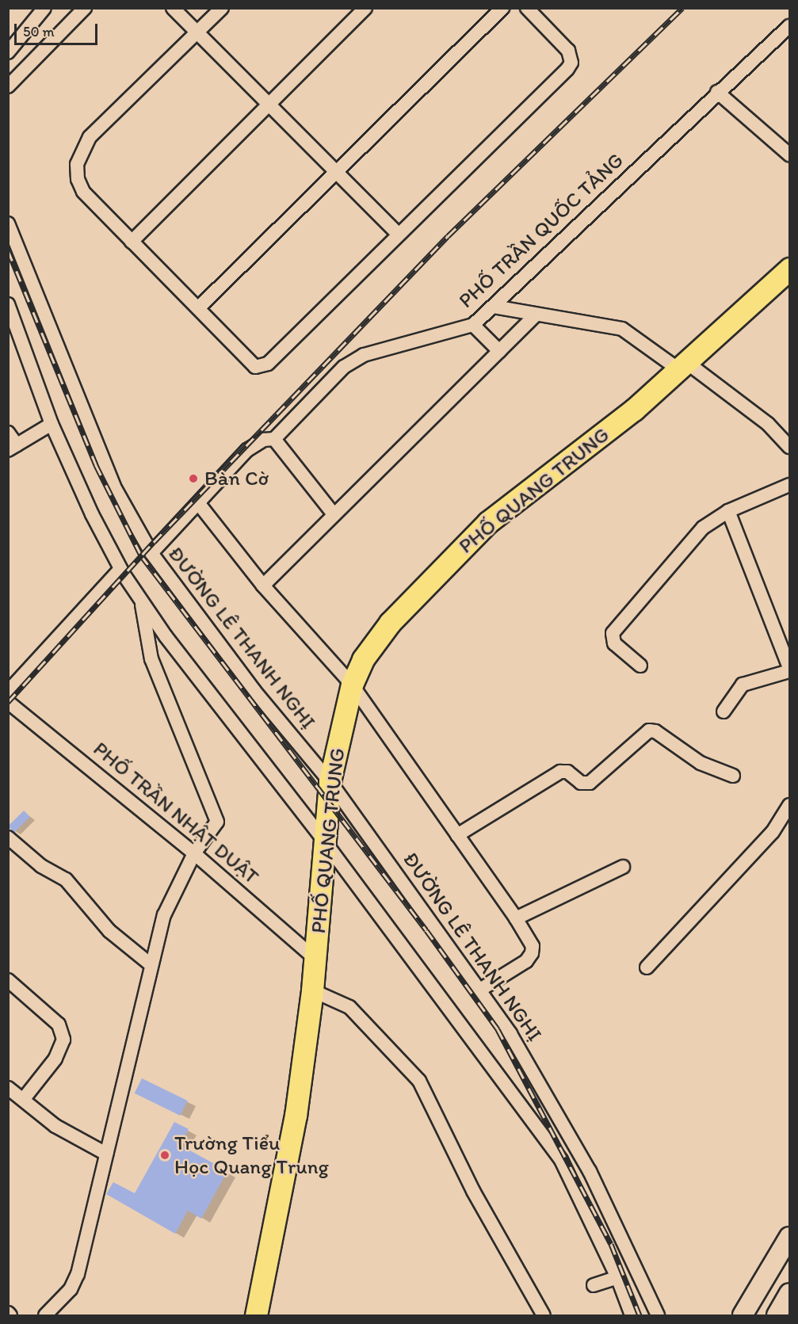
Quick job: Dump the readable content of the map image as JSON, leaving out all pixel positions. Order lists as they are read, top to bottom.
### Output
{
  "streets": {
    "main road": ["PHỐ QUANG TRUNG"],
    "street": ["PHỐ TRẦN QUỐC TẢNG", "ĐƯỜNG LÊ THANH NGHỊ", "PHỐ TRẦN NHẬT DUẬT"]
  },
  "crossings": [
    ["PHỐ TRẦN QUỐC TẢNG", "ĐƯỜNG LÊ THANH NGHỊ"],
    ["PHỐ QUANG TRUNG", "ĐƯỜNG LÊ THANH NGHỊ"],
    ["PHỐ QUANG TRUNG", "PHỐ TRẦN NHẬT DUẬT"]
  ],
  "places": ["Bàn Cờ", "Trường Tiểu Học Quang Trung"],
  "scale_bar": "50 m"
}
